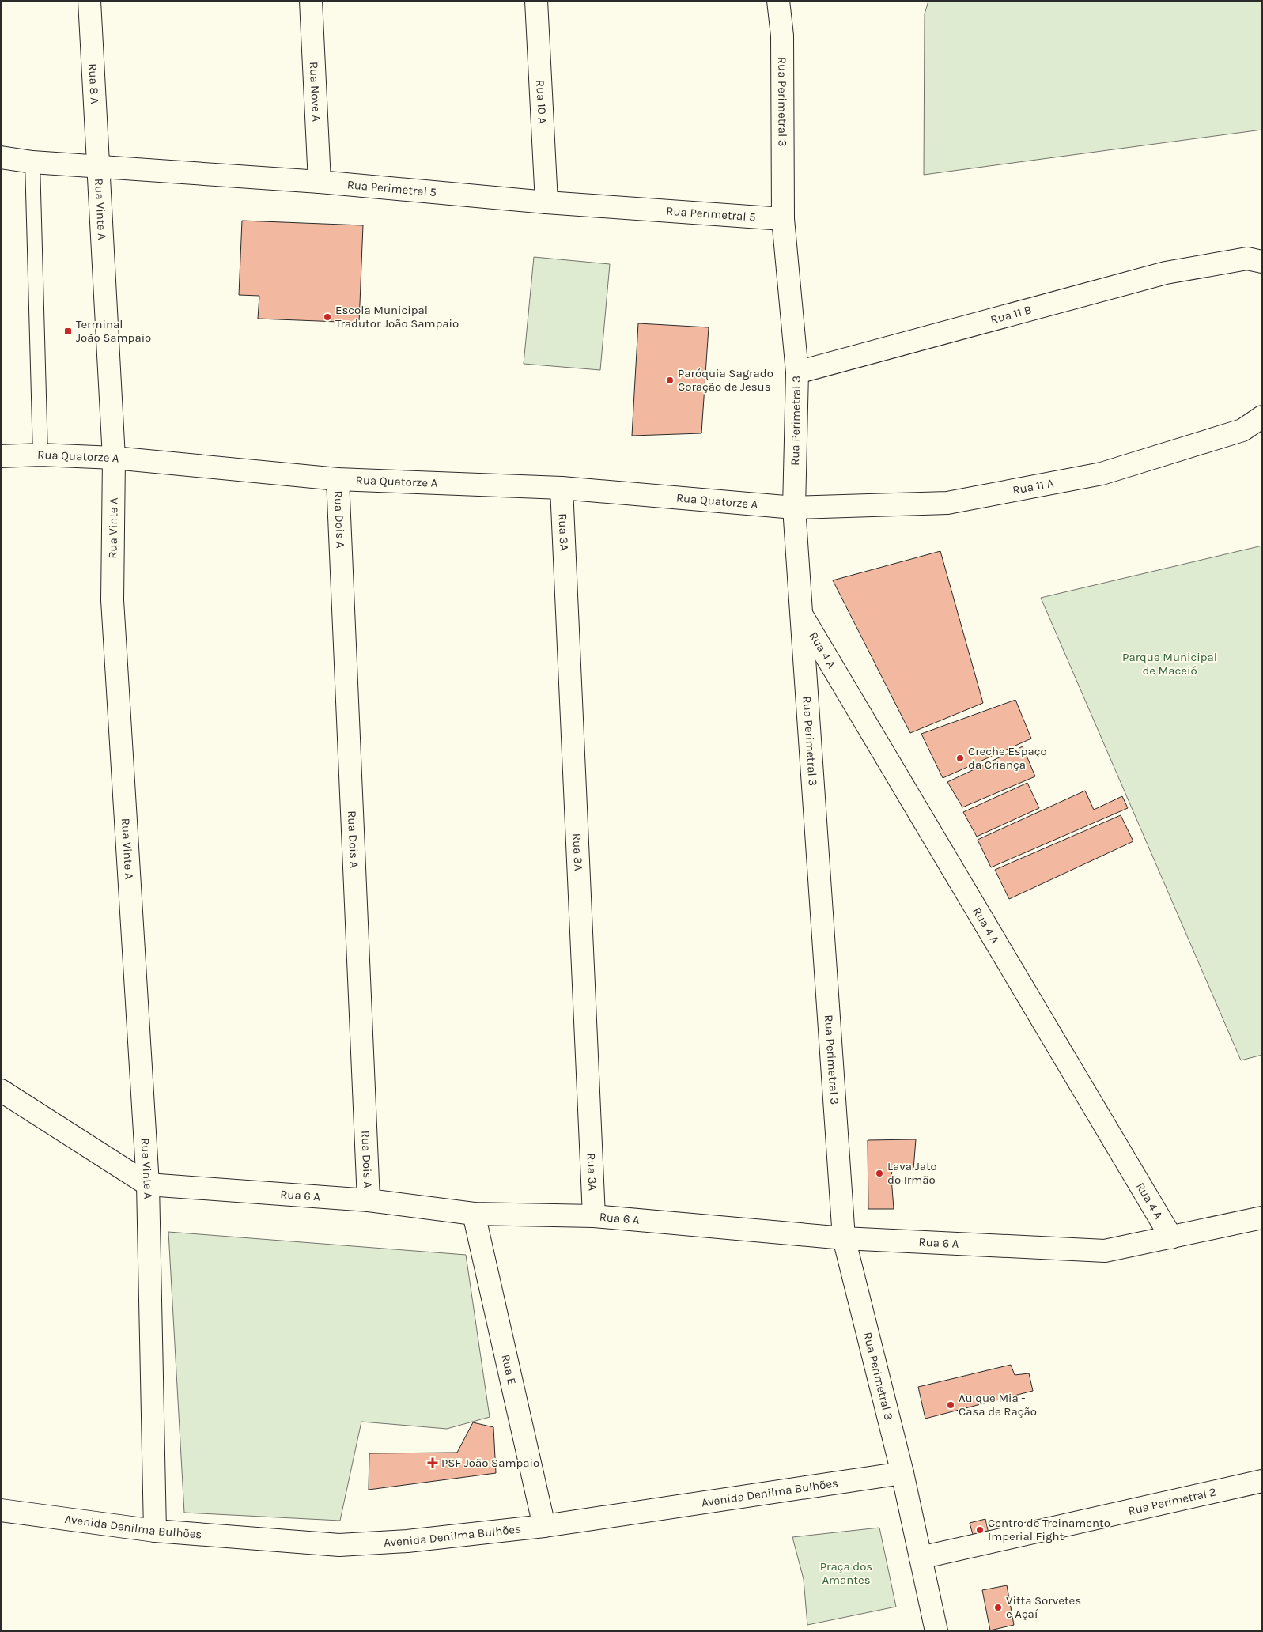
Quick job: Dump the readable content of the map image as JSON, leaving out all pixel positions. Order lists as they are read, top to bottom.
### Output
{
  "streets": {
    "street": [
      "Rua 8 A",
      "Rua Nove A",
      "Rua Perimetral 3",
      "Rua 10 A",
      "Rua Perimetral 5",
      "Rua Vinte A",
      "Rua 11 B",
      "Rua Quatorze A",
      "Rua 11 A",
      "Rua Dois A",
      "Rua 3A",
      "Rua 4 A",
      "Rua 6 A",
      "Rua E",
      "Avenida Denilma Bulhões",
      "Rua Perimetral 2"
    ]
  },
  "crossings": [
    ["Rua 8 A", "Rua Perimetral 5"],
    ["Rua 8 A", "Rua Vinte A"],
    ["Rua Nove A", "Rua Perimetral 5"],
    ["Rua Perimetral 3", "Rua Perimetral 5"],
    ["Rua Perimetral 3", "Rua 11 B"],
    ["Rua Perimetral 3", "Rua Quatorze A"],
    ["Rua Perimetral 3", "Rua 11 A"],
    ["Rua Perimetral 3", "Rua 4 A"],
    ["Rua Perimetral 3", "Rua 6 A"],
    ["Rua Perimetral 3", "Avenida Denilma Bulhões"],
    ["Rua Perimetral 3", "Rua Perimetral 2"],
    ["Rua 10 A", "Rua Perimetral 5"],
    ["Rua Perimetral 5", "Rua Vinte A"],
    ["Rua Vinte A", "Rua Quatorze A"],
    ["Rua Vinte A", "Rua 6 A"],
    ["Rua Vinte A", "Avenida Denilma Bulhões"],
    ["Rua Quatorze A", "Rua 11 A"],
    ["Rua Quatorze A", "Rua Dois A"],
    ["Rua Quatorze A", "Rua 3A"],
    ["Rua Dois A", "Rua 6 A"],
    ["Rua 3A", "Rua 6 A"],
    ["Rua 4 A", "Rua 6 A"],
    ["Rua 6 A", "Rua E"],
    ["Rua E", "Avenida Denilma Bulhões"]
  ],
  "parks": ["Parque Municipal de Maceió", "Praça dos Amantes"],
  "places": {
    "other": [
      "Escola Municipal Tradutor João Sampaio",
      "Paróquia Sagrado Coração de Jesus",
      "Creche Espaço da Criança",
      "Lava Jato do Irmão",
      "Au que Mia - Casa de Ração",
      "Centro de Treinamento Imperial Fight",
      "Vitta Sorvetes e Açaí"
    ],
    "transit": ["Terminal João Sampaio"],
    "health": ["PSF João Sampaio"]
  }
}
